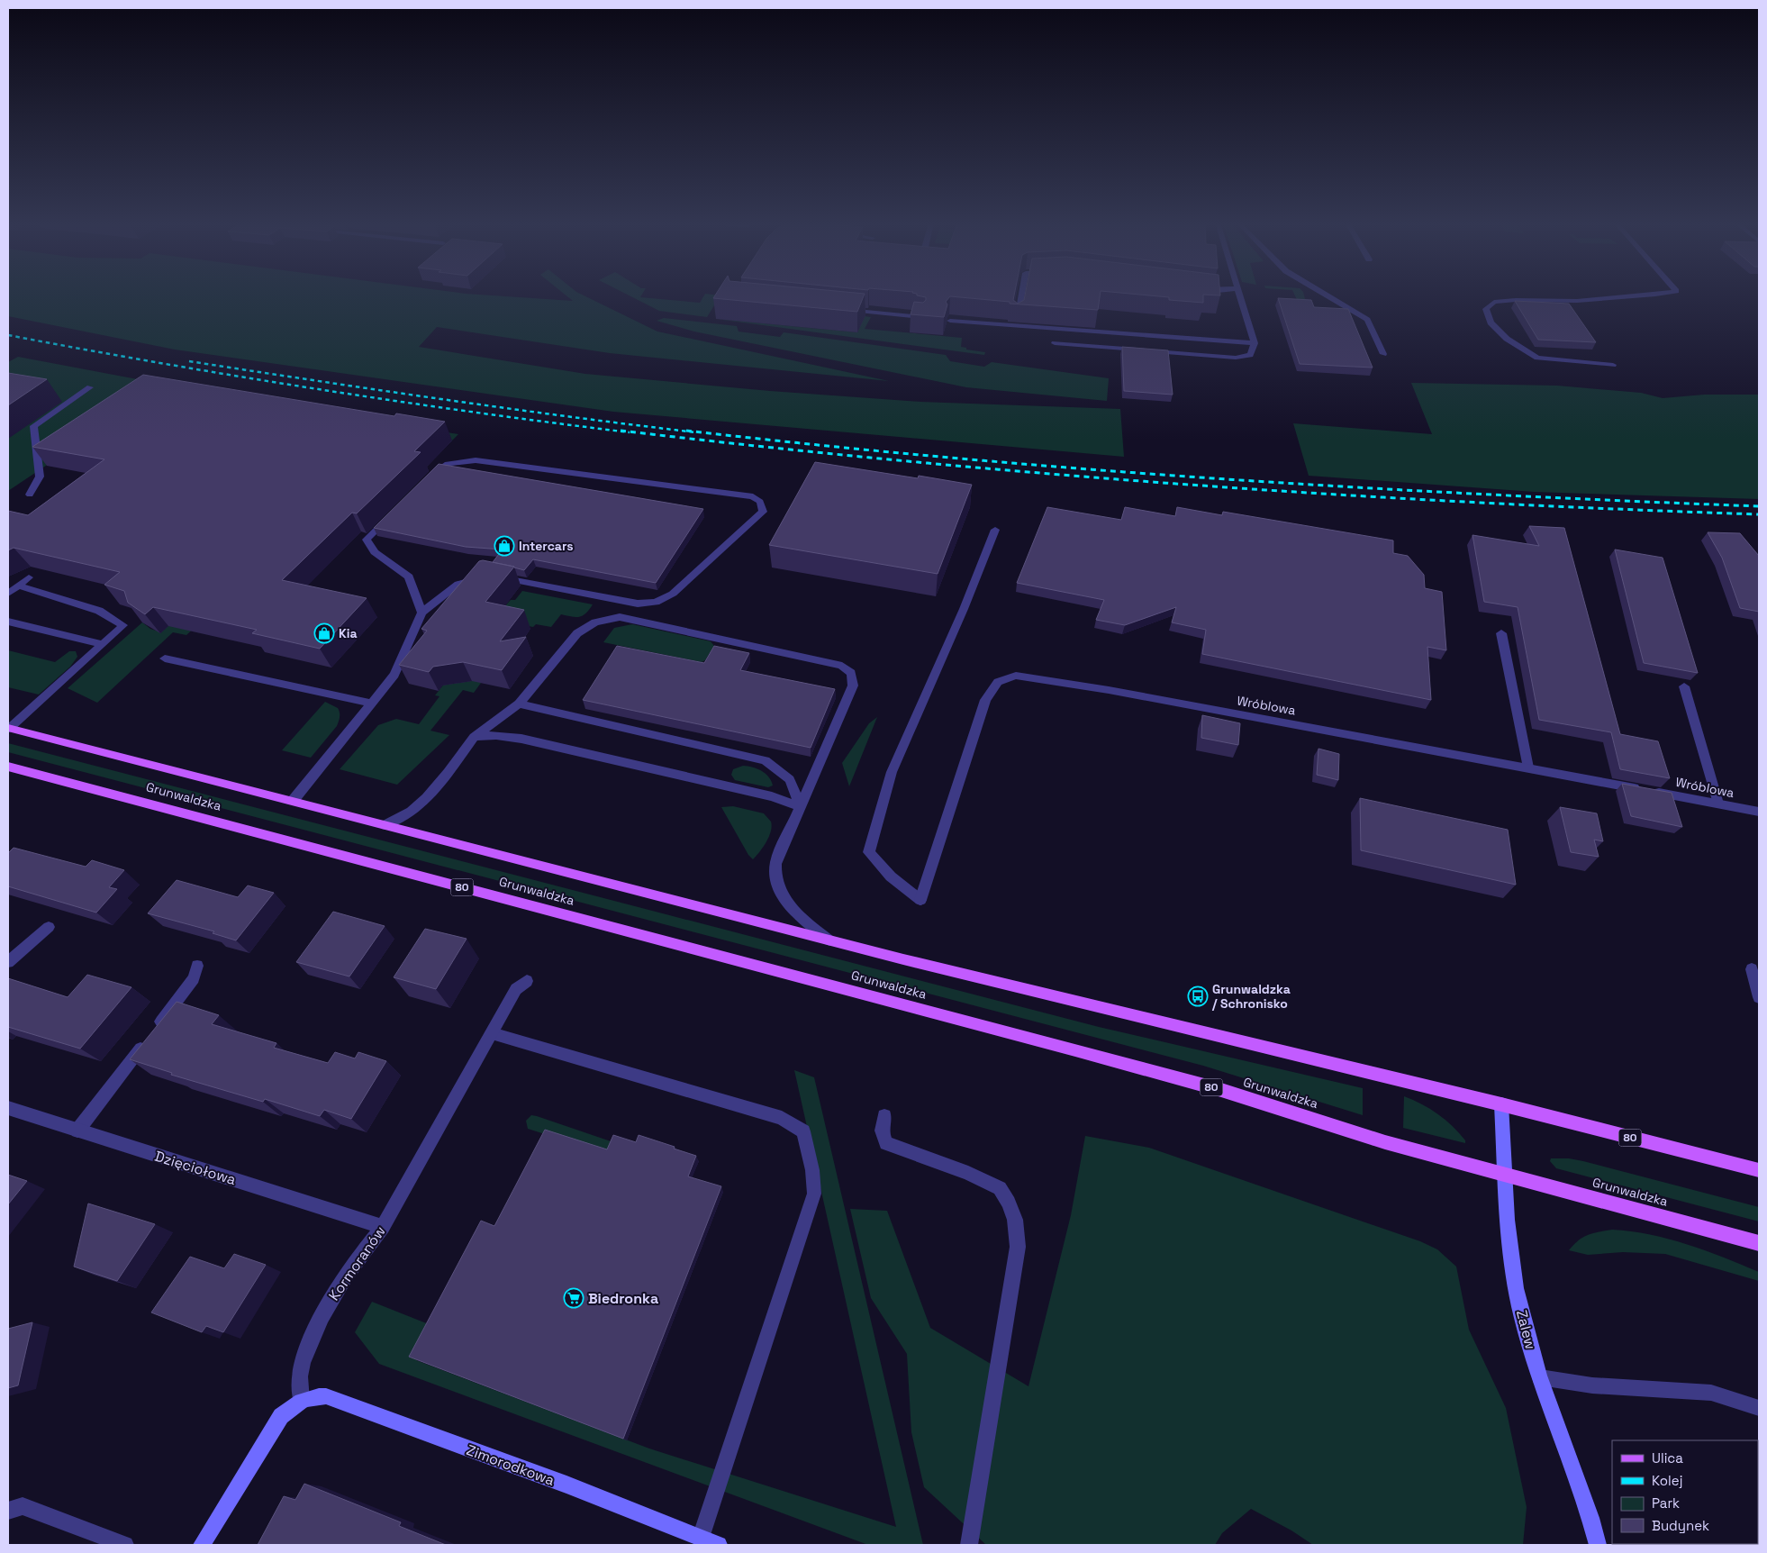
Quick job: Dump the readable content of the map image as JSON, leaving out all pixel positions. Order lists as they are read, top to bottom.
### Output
{
  "streets": {
    "main road": ["Grunwaldzka", "80"],
    "street": [
      "Wróblowa",
      "Dzięciołowa",
      "Kormoranów",
      "Zalew",
      "Zimorodkowa"
    ]
  },
  "crossings": [
    ["Grunwaldzka", "Zalew"],
    ["Dzięciołowa", "Kormoranów"],
    ["Kormoranów", "Zimorodkowa"]
  ],
  "places": {
    "shop": ["Intercars", "Kia"],
    "bus stop": ["Grunwaldzka / Schronisko"],
    "supermarket": ["Biedronka"]
  },
  "legend": [
    "Ulica",
    "Kolej",
    "Park",
    "Budynek"
  ]
}
